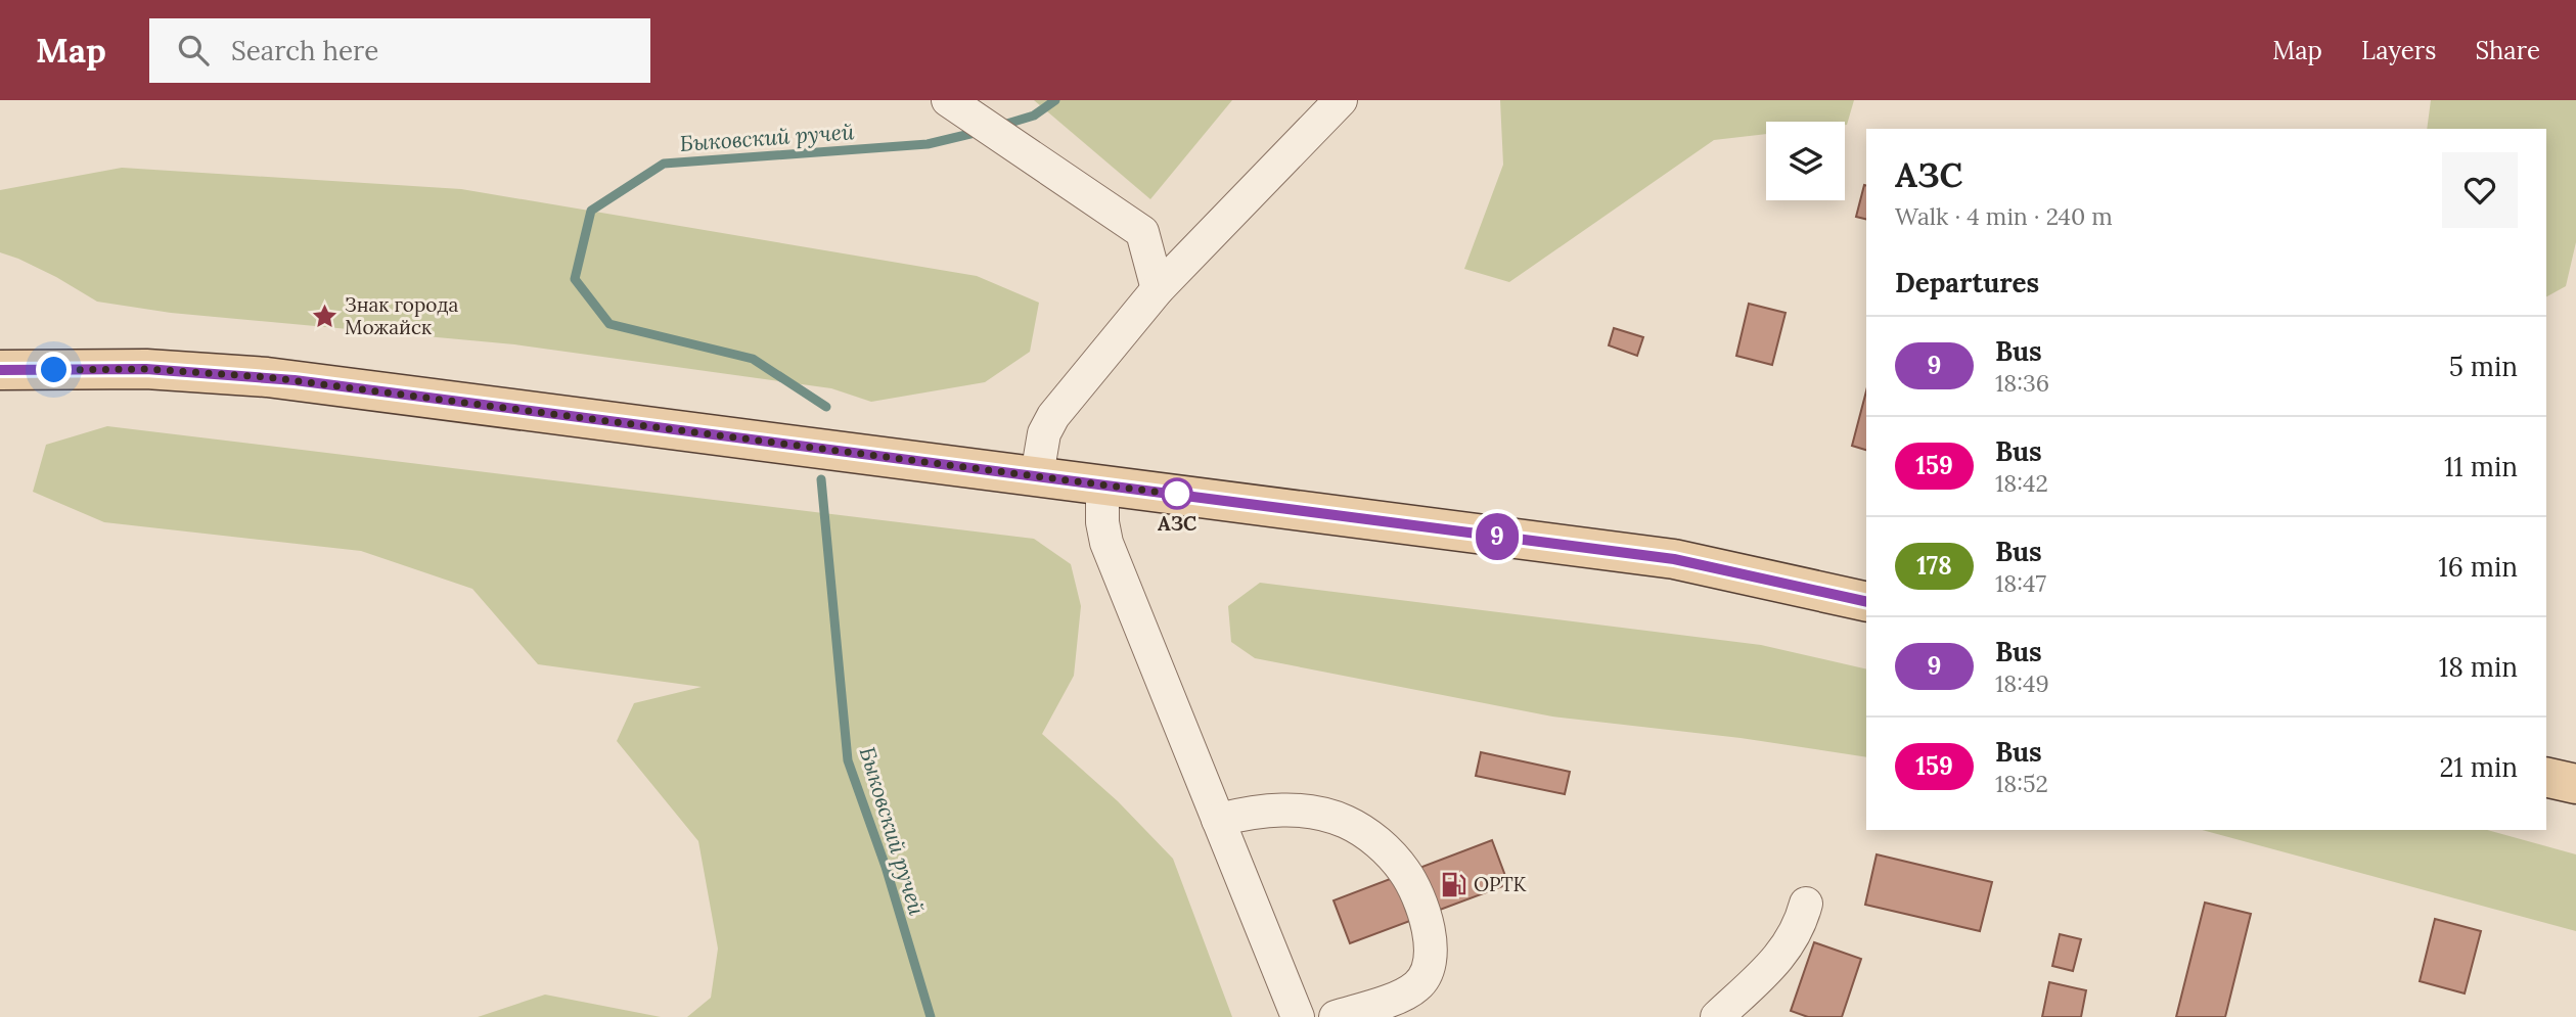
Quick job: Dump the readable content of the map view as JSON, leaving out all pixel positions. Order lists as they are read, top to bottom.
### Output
{
  "water": ["Быковский ручей"],
  "places": {
    "place": ["Знак города Можайск"],
    "other": ["АЗС"],
    "fuel station": ["ОРТК"]
  },
  "lines": ["bus line 9"],
  "page": {
    "header": "Map",
    "search": "Search here",
    "nav": ["Map", "Layers", "Share"],
    "on_map": "9",
    "heading": [
      ["АЗС", "Walk · 4 min · 240 m"],
      "Departures"
    ],
    "list": [
      {
        "mark": "9",
        "name": "Bus",
        "note": "18:36",
        "value": "5 min"
      },
      {
        "mark": "159",
        "name": "Bus",
        "note": "18:42",
        "value": "11 min"
      },
      {
        "mark": "178",
        "name": "Bus",
        "note": "18:47",
        "value": "16 min"
      },
      {
        "mark": "9",
        "name": "Bus",
        "note": "18:49",
        "value": "18 min"
      },
      {
        "mark": "159",
        "name": "Bus",
        "note": "18:52",
        "value": "21 min"
      }
    ]
  }
}
